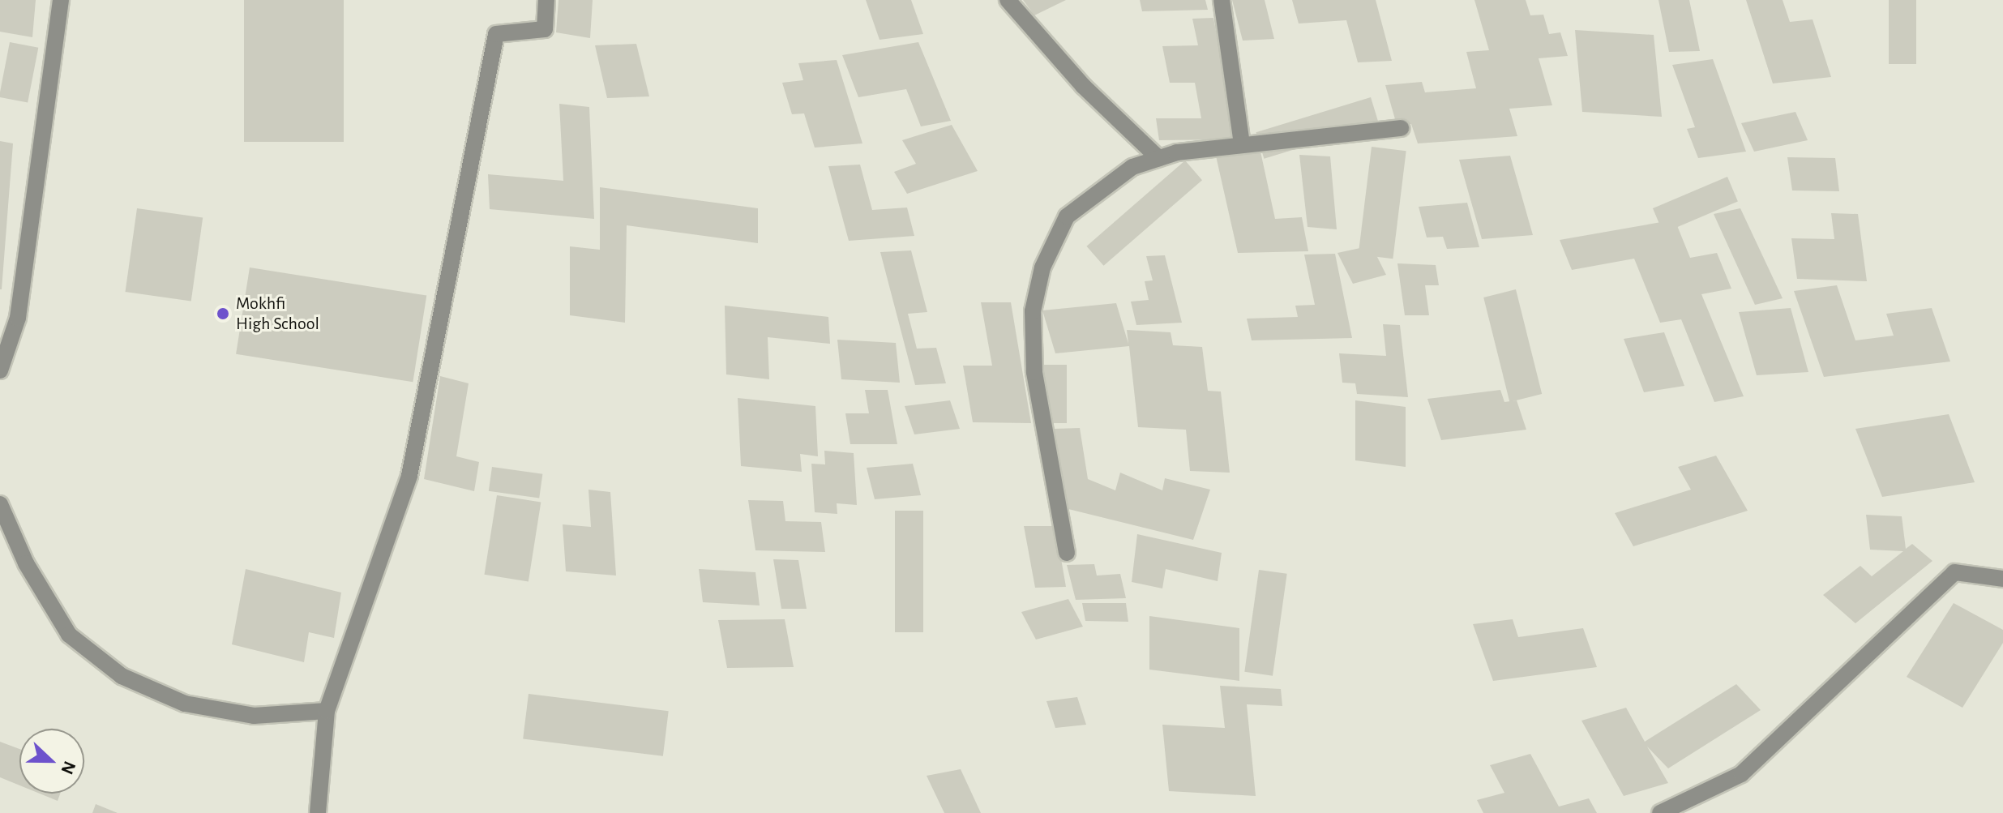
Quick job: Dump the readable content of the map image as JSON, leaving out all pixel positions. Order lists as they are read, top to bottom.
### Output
{
  "places": ["Mokhfi High School"],
  "north": "right"
}
